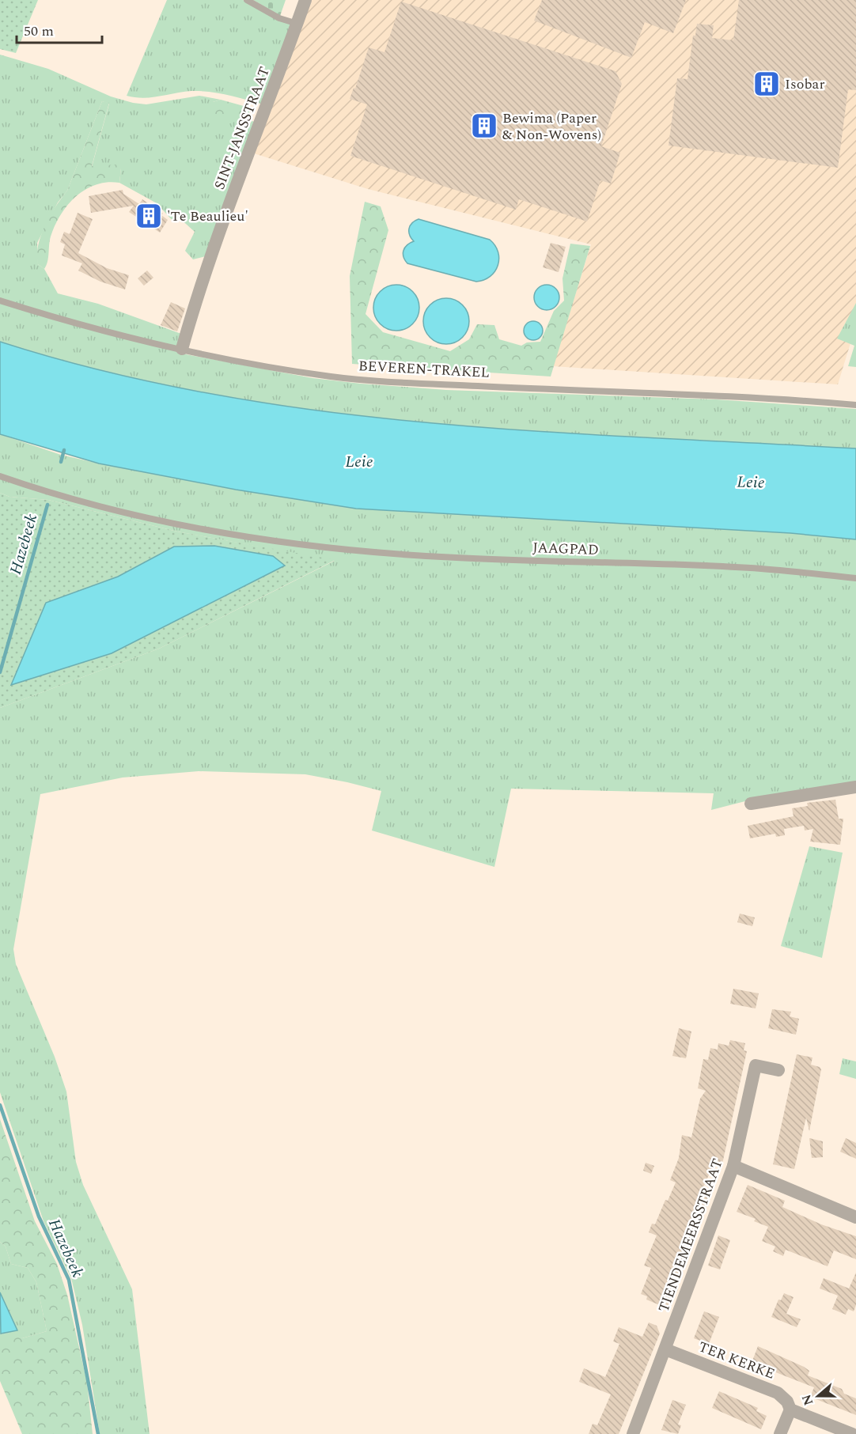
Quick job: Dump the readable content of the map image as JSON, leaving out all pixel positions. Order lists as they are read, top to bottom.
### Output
{
  "streets": {
    "street": ["SINT-JANSSTRAAT", "TIENDEMEERSSTRAAT", "TER KERKE"],
    "lane": ["BEVEREN-TRAKEL", "JAAGPAD"]
  },
  "crossings": [
    ["SINT-JANSSTRAAT", "BEVEREN-TRAKEL"],
    ["TIENDEMEERSSTRAAT", "TER KERKE"]
  ],
  "water": ["Leie", "Hazebeek"],
  "places": {
    "building": ["Isobar", "Bewima (Paper & Non-Wovens)", "'Te Beaulieu'"]
  },
  "scale_bar": "50 m",
  "north": "left"
}
